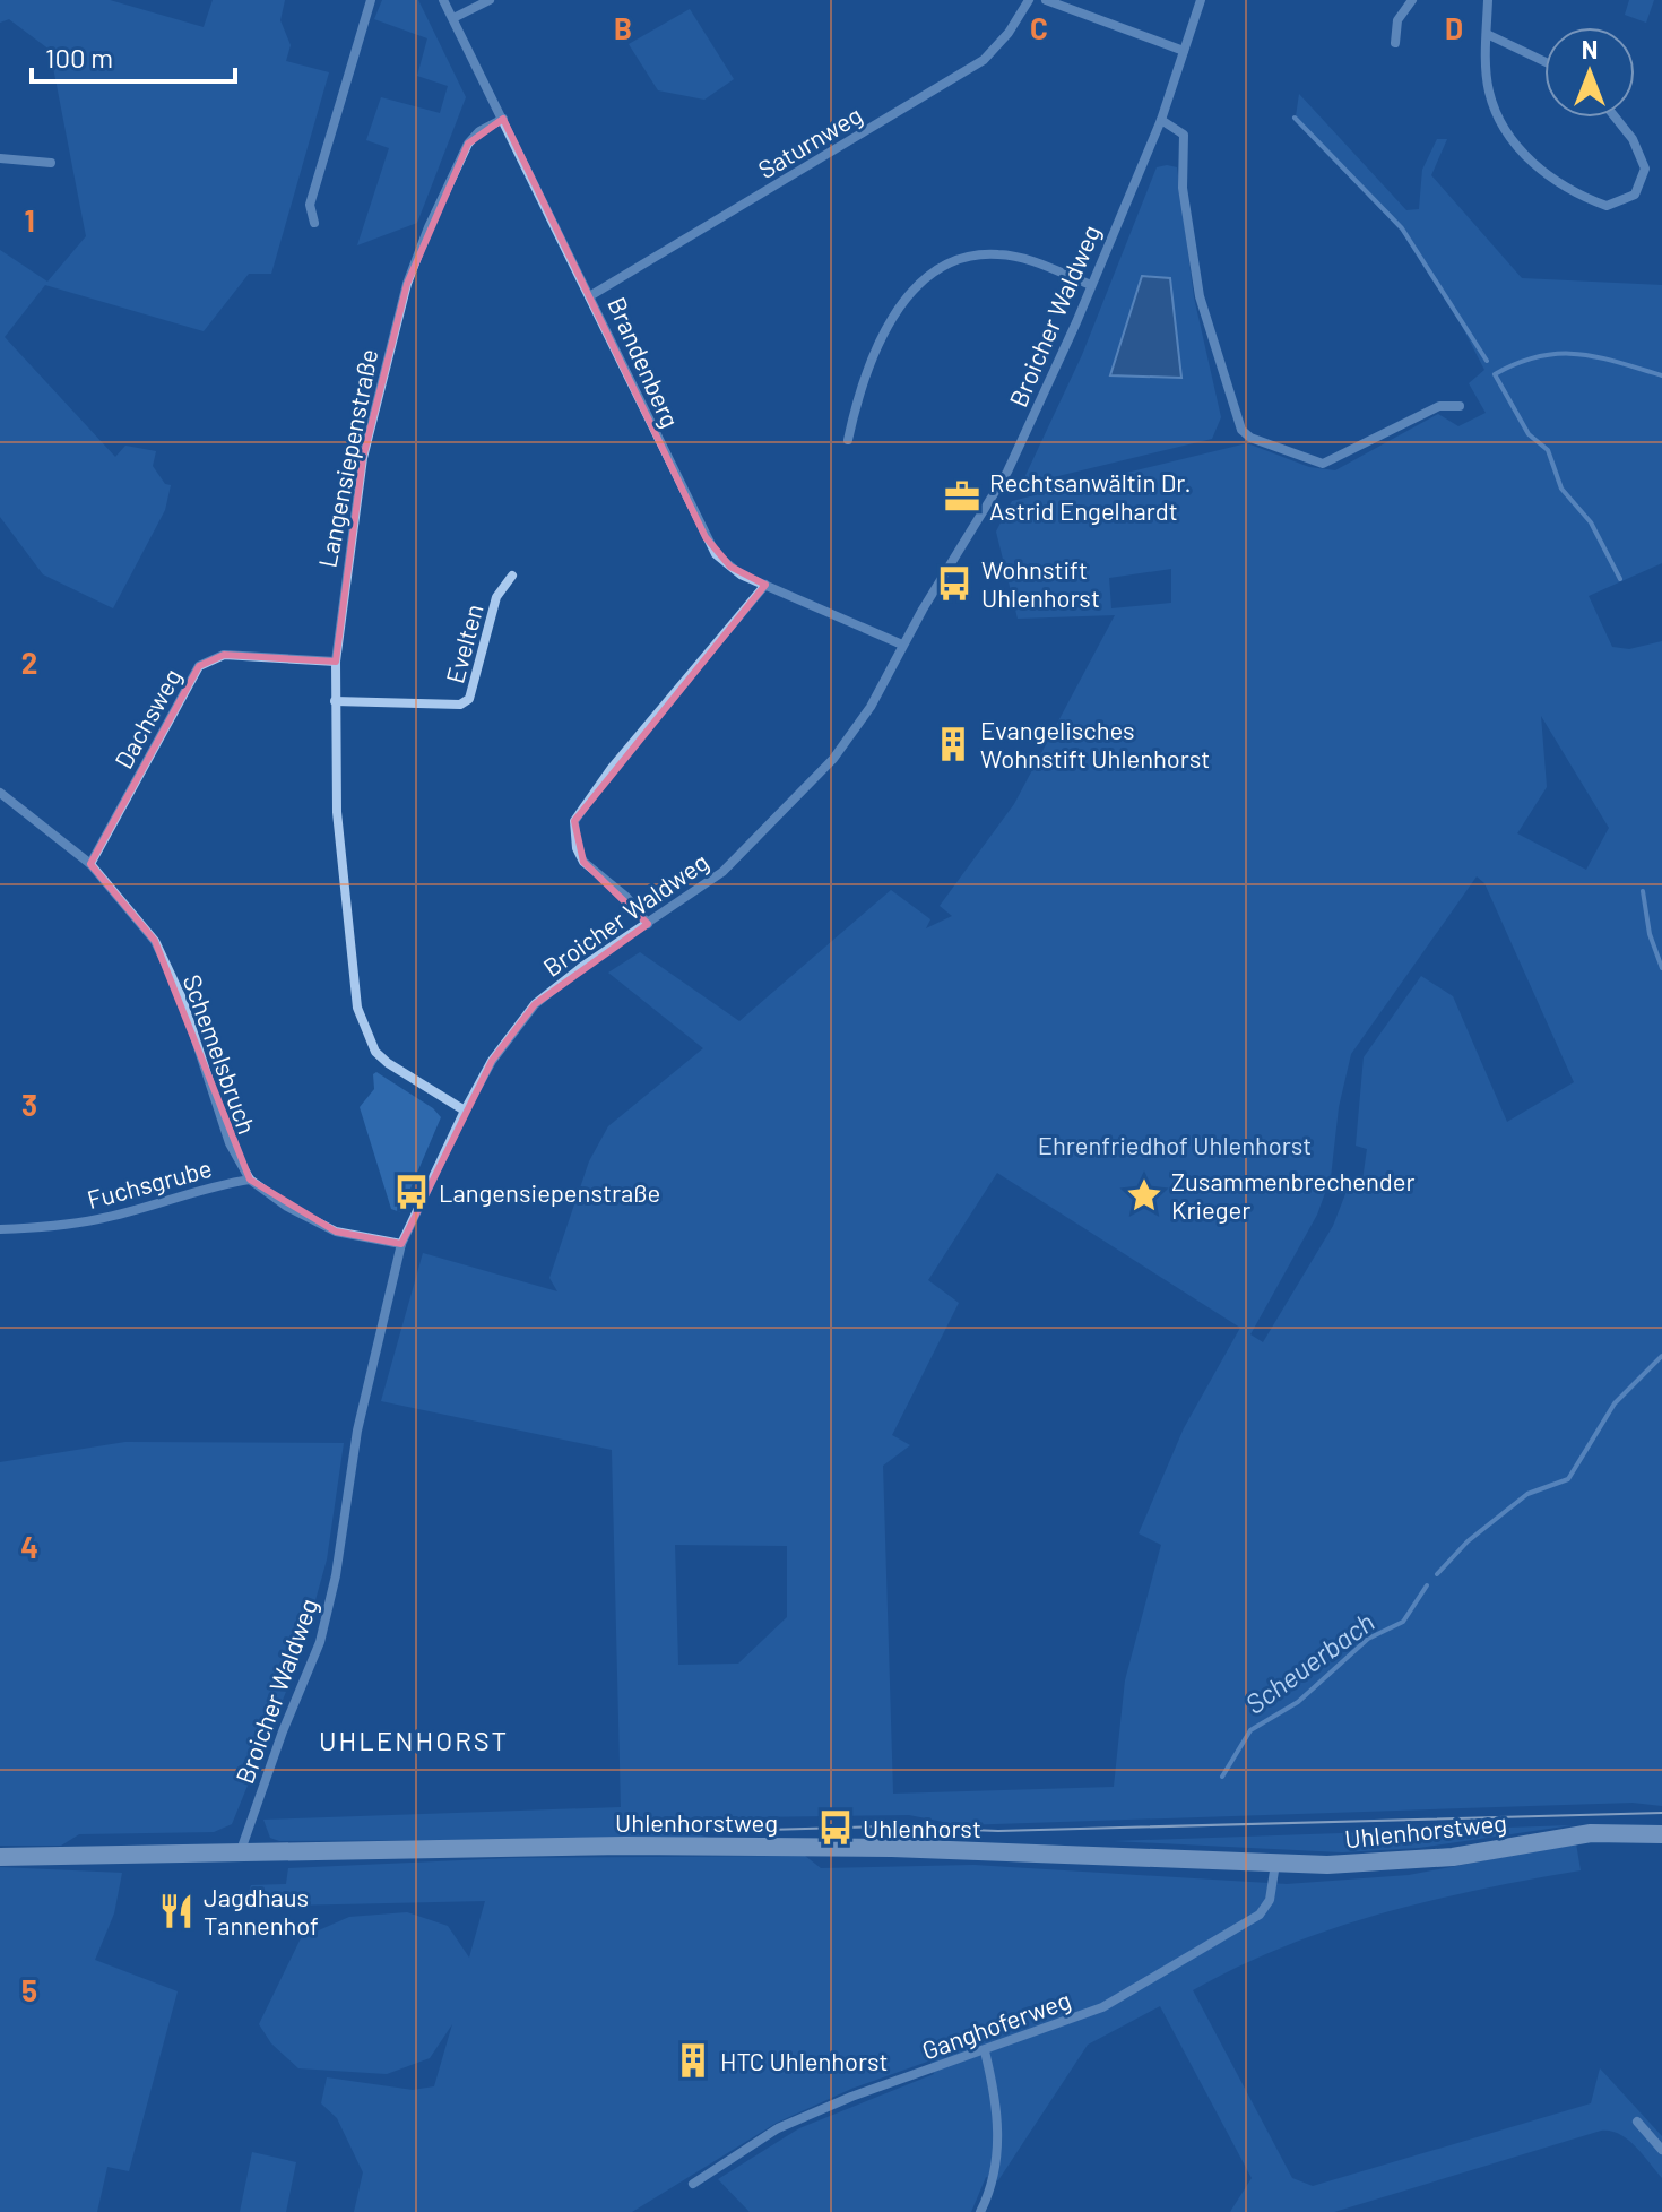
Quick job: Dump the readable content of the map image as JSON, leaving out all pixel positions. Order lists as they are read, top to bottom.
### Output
{
  "streets": {
    "main road": ["Uhlenhorstweg"],
    "street": [
      "Saturnweg",
      "Broicher Waldweg",
      "Brandenberg",
      "Langensiepenstraße",
      "Evelten",
      "Dachsweg",
      "Schemelsbruch",
      "Fuchsgrube",
      "Ganghoferweg"
    ]
  },
  "crossings": [
    ["Saturnweg", "Brandenberg"],
    ["Broicher Waldweg", "Brandenberg"],
    ["Broicher Waldweg", "Langensiepenstraße"],
    ["Broicher Waldweg", "Fuchsgrube"],
    ["Broicher Waldweg", "Uhlenhorstweg"],
    ["Brandenberg", "Langensiepenstraße"],
    ["Langensiepenstraße", "Evelten"],
    ["Langensiepenstraße", "Dachsweg"],
    ["Dachsweg", "Schemelsbruch"],
    ["Schemelsbruch", "Fuchsgrube"],
    ["Uhlenhorstweg", "Ganghoferweg"]
  ],
  "districts": ["UHLENHORST"],
  "water": ["Scheuerbach"],
  "parks": ["Ehrenfriedhof Uhlenhorst"],
  "places": {
    "office": ["Rechtsanwältin Dr. Astrid Engelhardt"],
    "bus stop": ["Wohnstift Uhlenhorst", "Langensiepenstraße", "Uhlenhorst"],
    "building": ["Evangelisches Wohnstift Uhlenhorst", "HTC Uhlenhorst"],
    "place": ["Zusammenbrechender Krieger"],
    "restaurant": ["Jagdhaus Tannenhof"]
  },
  "scale_bar": "100 m",
  "north": "top",
  "grid": {
    "columns": ["B", "C", "D"],
    "rows": [
      "1",
      "2",
      "3",
      "4",
      "5"
    ]
  }
}
